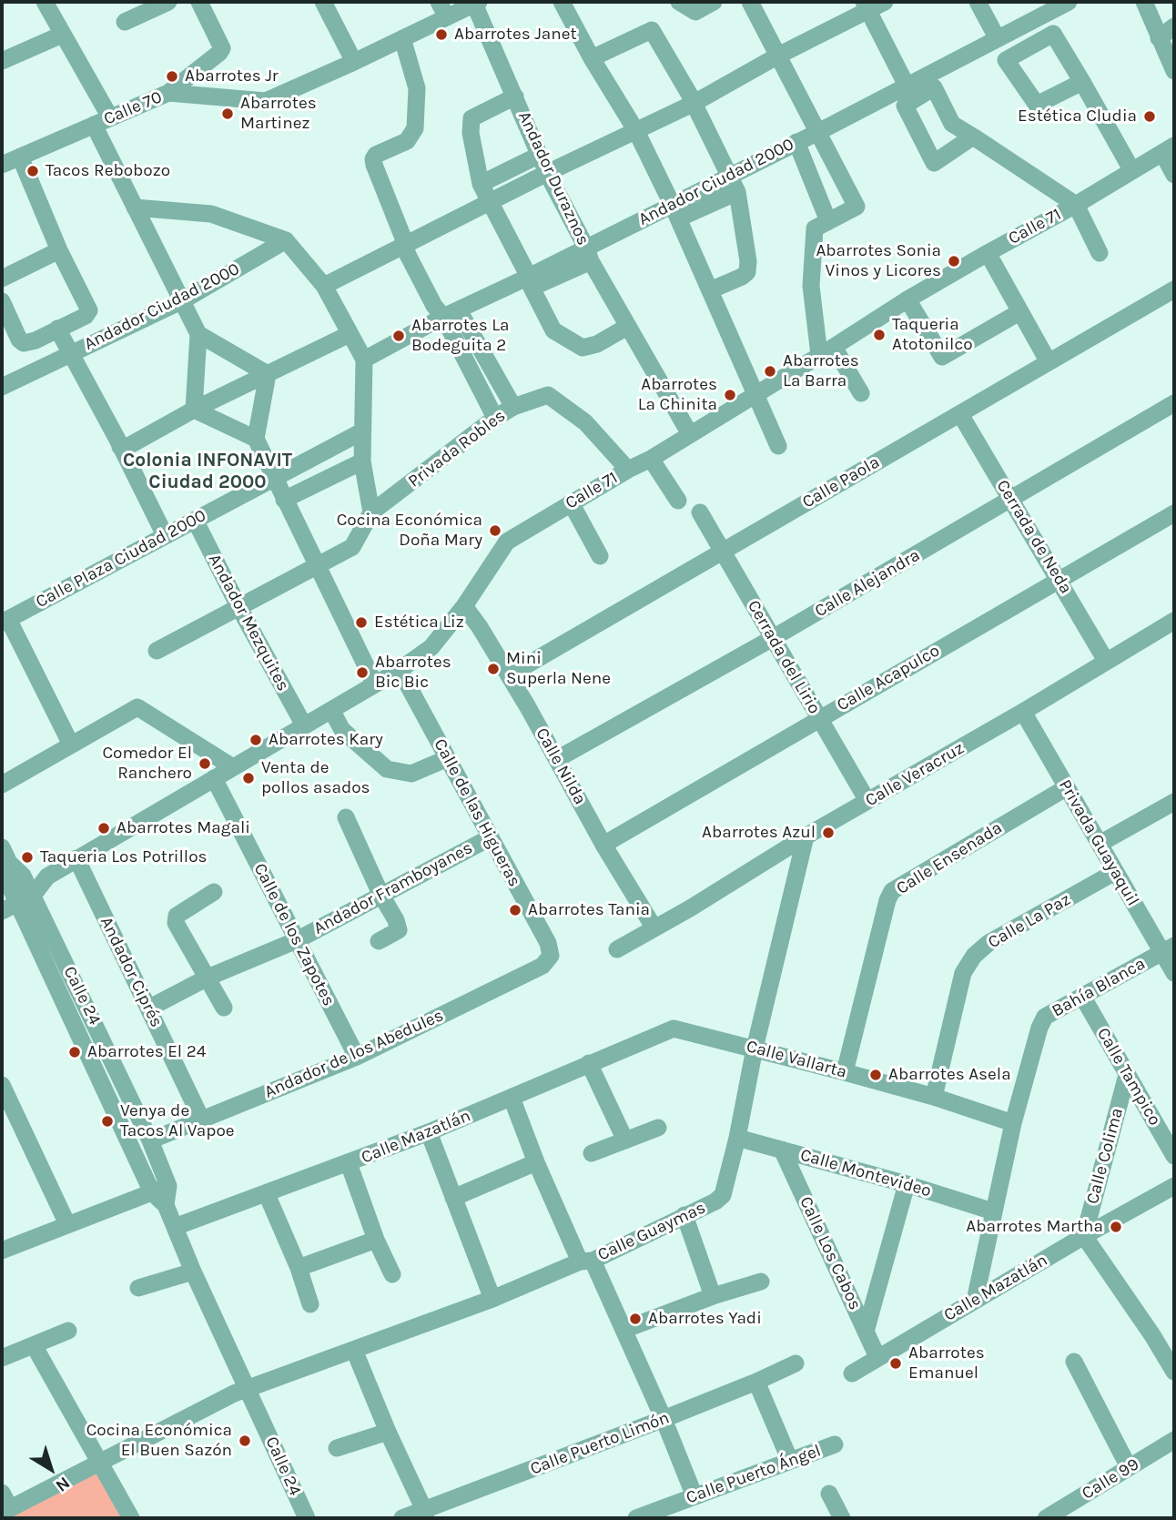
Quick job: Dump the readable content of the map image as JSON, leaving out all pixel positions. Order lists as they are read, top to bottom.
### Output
{
  "streets": {
    "street": [
      "Calle 70",
      "Andador Duraznos",
      "Andador Ciudad 2000",
      "Calle 71",
      "Privada Robles",
      "Calle Paola",
      "Cerrada de Neda",
      "Calle Plaza Ciudad 2000",
      "Calle Alejandra",
      "Andador Mezquites",
      "Cerrada del Lirio",
      "Calle Acapulco",
      "Calle Nilda",
      "Calle Veracruz",
      "Calle de las Higueras",
      "Privada Guayaquil",
      "Calle Ensenada",
      "Andador Framboyanes",
      "Calle La Paz",
      "Calle de los Zapotes",
      "Andador Ciprés",
      "Bahía Blanca",
      "Calle 24",
      "Andador de los Abedules",
      "Calle Vallarta",
      "Calle Tampico",
      "Calle Mazatlán",
      "Calle Colima",
      "Calle Montevideo",
      "Calle Guaymas",
      "Calle Los Cabos",
      "Calle Puerto Limón",
      "Calle Puerto Ángel",
      "Calle 99"
    ]
  },
  "crossings": [
    ["Calle 70", "Andador Duraznos"],
    ["Andador Duraznos", "Andador Ciudad 2000"],
    ["Andador Duraznos", "Calle 71"],
    ["Andador Ciudad 2000", "Calle Plaza Ciudad 2000"],
    ["Calle 71", "Privada Robles"],
    ["Calle 71", "Andador Mezquites"],
    ["Calle 71", "Calle Nilda"],
    ["Calle 71", "Calle de las Higueras"],
    ["Calle 71", "Calle de los Zapotes"],
    ["Calle 71", "Andador Ciprés"],
    ["Calle 71", "Calle 24"],
    ["Calle Paola", "Cerrada de Neda"],
    ["Calle Paola", "Cerrada del Lirio"],
    ["Calle Paola", "Calle Nilda"],
    ["Cerrada de Neda", "Calle Alejandra"],
    ["Cerrada de Neda", "Calle Acapulco"],
    ["Cerrada de Neda", "Calle Veracruz"],
    ["Calle Plaza Ciudad 2000", "Andador Mezquites"],
    ["Calle Alejandra", "Cerrada del Lirio"],
    ["Calle Alejandra", "Calle Nilda"],
    ["Cerrada del Lirio", "Calle Acapulco"],
    ["Cerrada del Lirio", "Calle Veracruz"],
    ["Calle Acapulco", "Calle Nilda"],
    ["Calle Nilda", "Calle Veracruz"],
    ["Calle Veracruz", "Privada Guayaquil"],
    ["Calle Veracruz", "Calle Guaymas"],
    ["Calle de las Higueras", "Andador Framboyanes"],
    ["Calle de las Higueras", "Andador de los Abedules"],
    ["Privada Guayaquil", "Calle Ensenada"],
    ["Privada Guayaquil", "Calle La Paz"],
    ["Privada Guayaquil", "Bahía Blanca"],
    ["Calle Ensenada", "Calle Vallarta"],
    ["Andador Framboyanes", "Calle de los Zapotes"],
    ["Andador Framboyanes", "Andador Ciprés"],
    ["Calle La Paz", "Calle Vallarta"],
    ["Calle de los Zapotes", "Andador de los Abedules"],
    ["Andador Ciprés", "Andador de los Abedules"],
    ["Bahía Blanca", "Calle Vallarta"],
    ["Bahía Blanca", "Calle Tampico"],
    ["Bahía Blanca", "Calle Mazatlán"],
    ["Bahía Blanca", "Calle Montevideo"],
    ["Calle 24", "Andador de los Abedules"],
    ["Calle 24", "Calle Mazatlán"],
    ["Calle 24", "Calle Guaymas"],
    ["Calle Vallarta", "Calle Mazatlán"],
    ["Calle Vallarta", "Calle Guaymas"],
    ["Calle Tampico", "Calle Colima"],
    ["Calle Mazatlán", "Calle Colima"],
    ["Calle Mazatlán", "Calle Los Cabos"],
    ["Calle Montevideo", "Calle Guaymas"],
    ["Calle Montevideo", "Calle Los Cabos"]
  ],
  "districts": ["Colonia INFONAVIT Ciudad 2000"],
  "places": [
    "Abarrotes Janet",
    "Abarrotes Jr",
    "Abarrotes Martinez",
    "Estética Cludia",
    "Tacos Rebobozo",
    "Abarrotes Sonia Vinos y Licores",
    "Taqueria Atotonilco",
    "Abarrotes La Bodeguita 2",
    "Abarrotes La Barra",
    "Abarrotes La Chinita",
    "Cocina Económica Doña Mary",
    "Estética Liz",
    "Mini Superla Nene",
    "Abarrotes Bic Bic",
    "Abarrotes Kary",
    "Comedor El Ranchero",
    "Venta de pollos asados",
    "Abarrotes Magali",
    "Abarrotes Azul",
    "Taqueria Los Potrillos",
    "Abarrotes Tania",
    "Abarrotes El 24",
    "Abarrotes Asela",
    "Venya de Tacos Al Vapoe",
    "Abarrotes Martha",
    "Abarrotes Yadi",
    "Abarrotes Emanuel",
    "Cocina Económica El Buen Sazón"
  ],
  "north": "bottom right"
}
